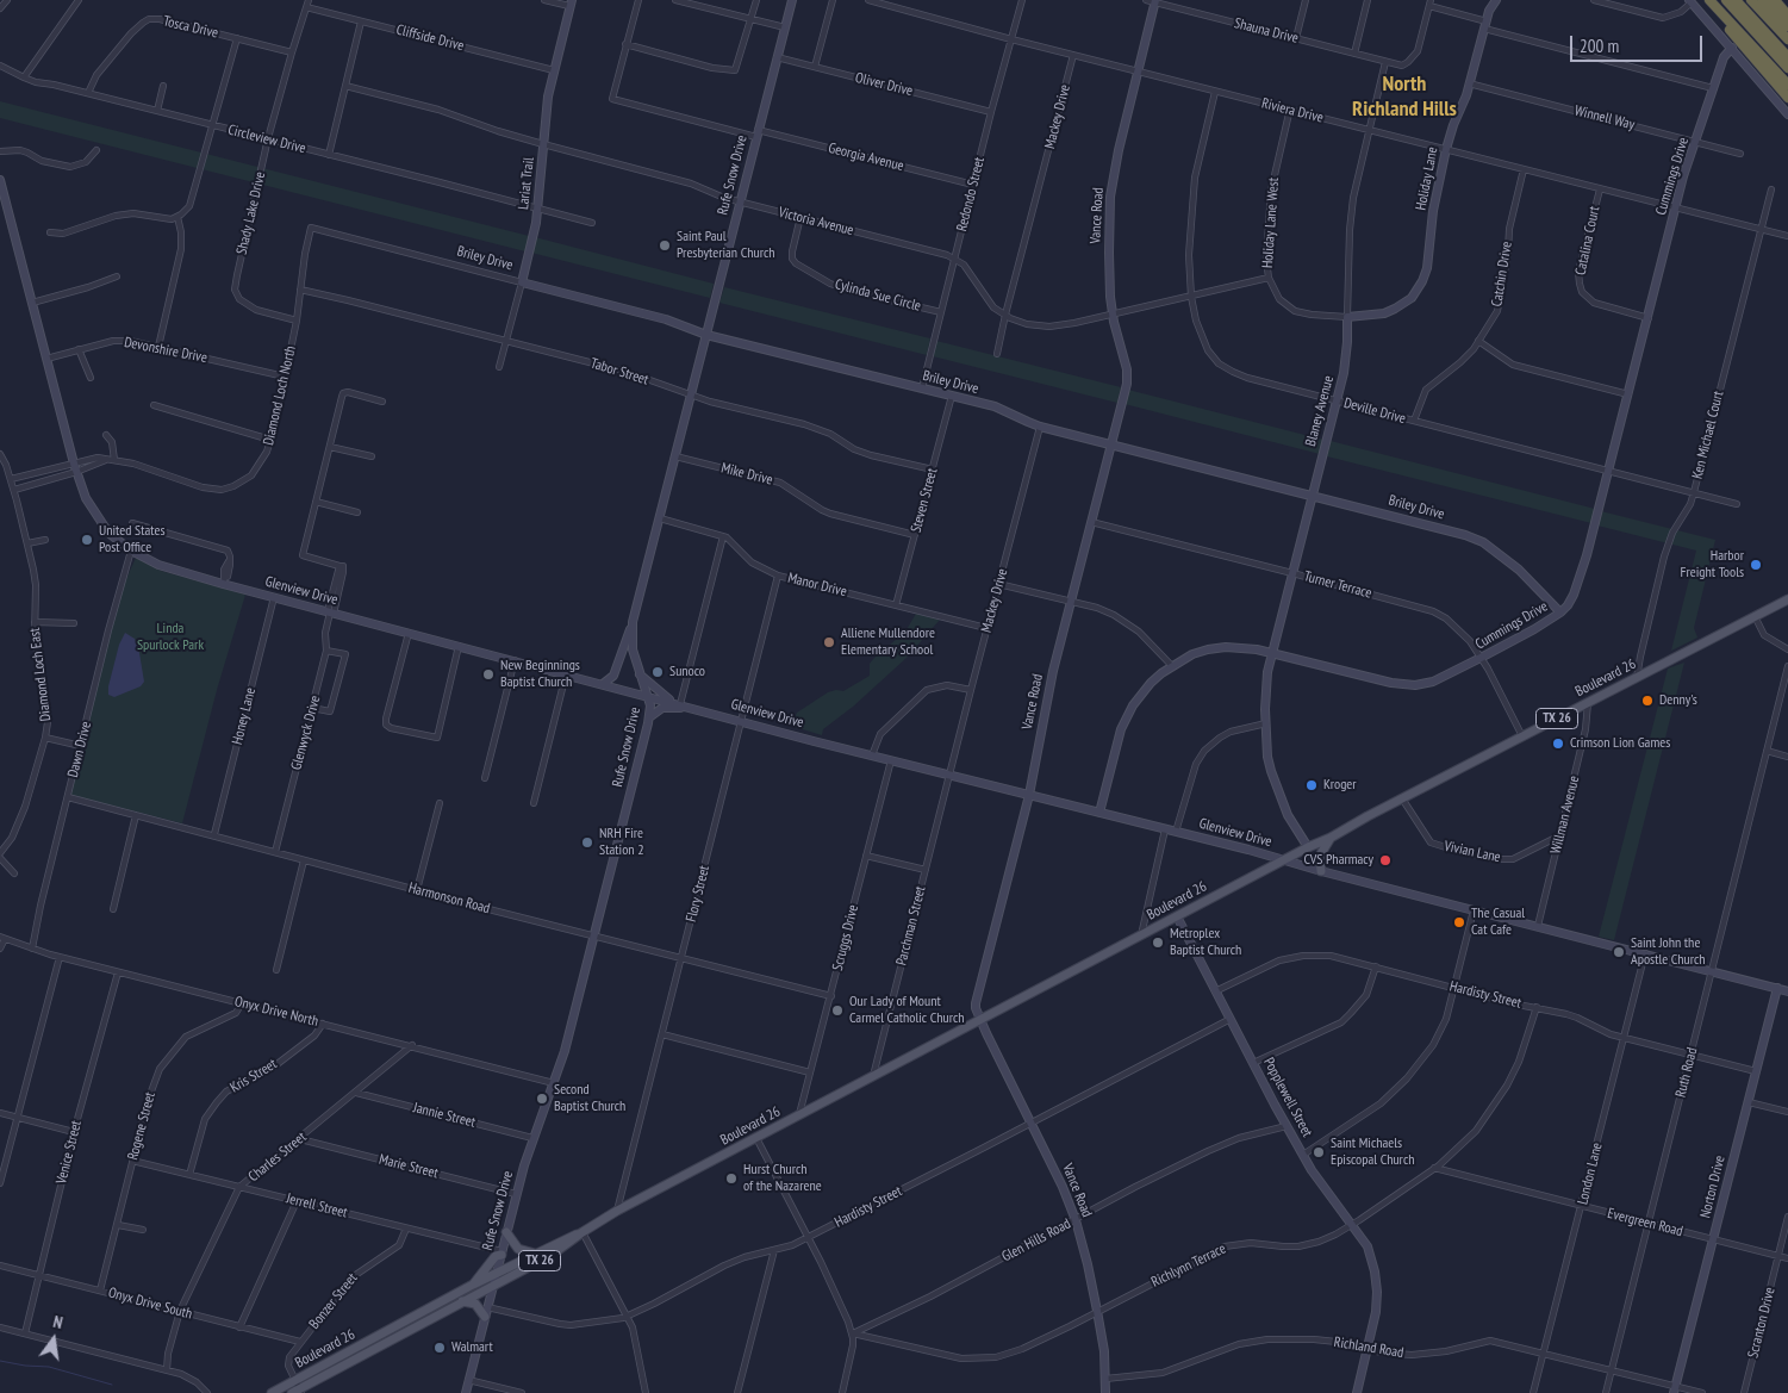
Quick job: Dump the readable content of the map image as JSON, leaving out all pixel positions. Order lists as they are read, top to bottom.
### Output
{
  "streets": {
    "main road": ["Boulevard 26", "TX 26"],
    "street": [
      "Tosca Drive",
      "Shauna Drive",
      "Cliffside Drive",
      "Oliver Drive",
      "Riviera Drive",
      "Mackey Drive",
      "Winnell Way",
      "Circleview Drive",
      "Georgia Avenue",
      "Rufe Snow Drive",
      "Cummings Drive",
      "Holiday Lane",
      "Lariat Trail",
      "Redondo Street",
      "Shady Lake Drive",
      "Vance Road",
      "Victoria Avenue",
      "Holiday Lane West",
      "Catalina Court",
      "Briley Drive",
      "Catchin Drive",
      "Cylinda Sue Circle",
      "Devonshire Drive",
      "Tabor Street",
      "Diamond Loch North",
      "Blaney Avenue",
      "Deville Drive",
      "Ken Michael Court",
      "Mike Drive",
      "Steven Street",
      "Manor Drive",
      "Turner Terrace",
      "Glenview Drive",
      "Diamond Loch East",
      "Honey Lane",
      "Glenwyck Drive",
      "Dawn Drive",
      "Willman Avenue",
      "Vivian Lane",
      "Flory Street",
      "Harmonson Road",
      "Parchman Street",
      "Scruggs Drive",
      "Hardisty Street",
      "Onyx Drive North",
      "Ruth Road",
      "Kris Street",
      "Popplewell Street",
      "Jannie Street",
      "Rogene Street",
      "Venice Street",
      "Charles Street",
      "Marie Street",
      "London Lane",
      "Norton Drive",
      "Jerrell Street",
      "Evergreen Road",
      "Glen Hills Road",
      "Richlynn Terrace",
      "Bonzer Street",
      "Onyx Drive South",
      "Scranton Drive",
      "Richland Road"
    ]
  },
  "crossings": [
    ["Tosca Drive", "Circleview Drive"],
    ["Tosca Drive", "Shady Lake Drive"],
    ["Shauna Drive", "Vance Road"],
    ["Shauna Drive", "Blaney Avenue"],
    ["Cliffside Drive", "Lariat Trail"],
    ["Cliffside Drive", "Shady Lake Drive"],
    ["Oliver Drive", "Rufe Snow Drive"],
    ["Oliver Drive", "Redondo Street"],
    ["Riviera Drive", "Mackey Drive"],
    ["Riviera Drive", "Cummings Drive"],
    ["Riviera Drive", "Holiday Lane"],
    ["Riviera Drive", "Redondo Street"],
    ["Riviera Drive", "Vance Road"],
    ["Riviera Drive", "Holiday Lane West"],
    ["Riviera Drive", "Catalina Court"],
    ["Riviera Drive", "Catchin Drive"],
    ["Riviera Drive", "Blaney Avenue"],
    ["Riviera Drive", "Deville Drive"],
    ["Riviera Drive", "Ken Michael Court"],
    ["Mackey Drive", "Briley Drive"],
    ["Mackey Drive", "Manor Drive"],
    ["Mackey Drive", "Glenview Drive"],
    ["Mackey Drive", "Parchman Street"],
    ["Winnell Way", "Cummings Drive"],
    ["Winnell Way", "Holiday Lane"],
    ["Circleview Drive", "Lariat Trail"],
    ["Circleview Drive", "Shady Lake Drive"],
    ["Georgia Avenue", "Rufe Snow Drive"],
    ["Georgia Avenue", "Redondo Street"],
    ["Rufe Snow Drive", "Victoria Avenue"],
    ["Rufe Snow Drive", "Briley Drive"],
    ["Rufe Snow Drive", "Tabor Street"],
    ["Rufe Snow Drive", "Mike Drive"],
    ["Rufe Snow Drive", "Manor Drive"],
    ["Rufe Snow Drive", "Glenview Drive"],
    ["Rufe Snow Drive", "Boulevard 26"],
    ["Rufe Snow Drive", "Harmonson Road"],
    ["Rufe Snow Drive", "Hardisty Street"],
    ["Rufe Snow Drive", "Onyx Drive North"],
    ["Rufe Snow Drive", "Jannie Street"],
    ["Rufe Snow Drive", "Marie Street"],
    ["Rufe Snow Drive", "Jerrell Street"],
    ["Cummings Drive", "Catalina Court"],
    ["Cummings Drive", "Briley Drive"],
    ["Cummings Drive", "Blaney Avenue"],
    ["Cummings Drive", "Deville Drive"],
    ["Cummings Drive", "Turner Terrace"],
    ["Cummings Drive", "Glenview Drive"],
    ["Holiday Lane", "Holiday Lane West"],
    ["Holiday Lane", "Blaney Avenue"],
    ["Lariat Trail", "Victoria Avenue"],
    ["Lariat Trail", "Briley Drive"],
    ["Lariat Trail", "Tabor Street"],
    ["Redondo Street", "Victoria Avenue"],
    ["Redondo Street", "Briley Drive"],
    ["Redondo Street", "Cylinda Sue Circle"],
    ["Shady Lake Drive", "Diamond Loch North"],
    ["Vance Road", "Briley Drive"],
    ["Vance Road", "Turner Terrace"],
    ["Vance Road", "Glenview Drive"],
    ["Vance Road", "Boulevard 26"],
    ["Vance Road", "Hardisty Street"],
    ["Vance Road", "Glen Hills Road"],
    ["Vance Road", "Richlynn Terrace"],
    ["Vance Road", "Richland Road"],
    ["Victoria Avenue", "Cylinda Sue Circle"],
    ["Holiday Lane West", "Blaney Avenue"],
    ["Briley Drive", "Diamond Loch North"],
    ["Briley Drive", "Blaney Avenue"],
    ["Briley Drive", "Steven Street"],
    ["Catchin Drive", "Deville Drive"],
    ["Devonshire Drive", "Diamond Loch North"],
    ["Devonshire Drive", "Glenview Drive"],
    ["Tabor Street", "Diamond Loch North"],
    ["Tabor Street", "Steven Street"],
    ["Diamond Loch North", "Glenview Drive"],
    ["Blaney Avenue", "Deville Drive"],
    ["Blaney Avenue", "Turner Terrace"],
    ["Blaney Avenue", "Boulevard 26"],
    ["Deville Drive", "Ken Michael Court"],
    ["Ken Michael Court", "Boulevard 26"],
    ["Mike Drive", "Steven Street"],
    ["Steven Street", "Manor Drive"],
    ["Manor Drive", "Flory Street"],
    ["Turner Terrace", "Boulevard 26"],
    ["Glenview Drive", "Boulevard 26"],
    ["Glenview Drive", "Honey Lane"],
    ["Glenview Drive", "Glenwyck Drive"],
    ["Glenview Drive", "Dawn Drive"],
    ["Glenview Drive", "Willman Avenue"],
    ["Glenview Drive", "Flory Street"],
    ["Glenview Drive", "Parchman Street"],
    ["Glenview Drive", "Scruggs Drive"],
    ["Glenview Drive", "Ruth Road"],
    ["Glenview Drive", "London Lane"],
    ["Glenview Drive", "Norton Drive"],
    ["Boulevard 26", "Willman Avenue"],
    ["Boulevard 26", "Vivian Lane"],
    ["Boulevard 26", "Flory Street"],
    ["Boulevard 26", "Parchman Street"],
    ["Boulevard 26", "Scruggs Drive"],
    ["Boulevard 26", "Popplewell Street"],
    ["Boulevard 26", "Bonzer Street"],
    ["Honey Lane", "Harmonson Road"],
    ["Glenwyck Drive", "Harmonson Road"],
    ["Dawn Drive", "Harmonson Road"],
    ["Dawn Drive", "Onyx Drive North"],
    ["Willman Avenue", "Vivian Lane"],
    ["Flory Street", "Harmonson Road"],
    ["Harmonson Road", "Scruggs Drive"],
    ["Hardisty Street", "Ruth Road"],
    ["Hardisty Street", "Popplewell Street"],
    ["Hardisty Street", "London Lane"],
    ["Hardisty Street", "Norton Drive"],
    ["Hardisty Street", "Richlynn Terrace"],
    ["Onyx Drive North", "Kris Street"],
    ["Onyx Drive North", "Rogene Street"],
    ["Onyx Drive North", "Venice Street"],
    ["Onyx Drive North", "Charles Street"],
    ["Ruth Road", "Evergreen Road"],
    ["Ruth Road", "Richland Road"],
    ["Kris Street", "Jerrell Street"],
    ["Popplewell Street", "Glen Hills Road"],
    ["Popplewell Street", "Richlynn Terrace"],
    ["Popplewell Street", "Richland Road"],
    ["Jannie Street", "Charles Street"],
    ["Rogene Street", "Jerrell Street"],
    ["Rogene Street", "Onyx Drive South"],
    ["Venice Street", "Onyx Drive South"],
    ["Charles Street", "Marie Street"],
    ["Charles Street", "Jerrell Street"],
    ["Charles Street", "Onyx Drive South"],
    ["London Lane", "Evergreen Road"],
    ["London Lane", "Richland Road"],
    ["Norton Drive", "Evergreen Road"],
    ["Norton Drive", "Richland Road"],
    ["Jerrell Street", "Bonzer Street"],
    ["Evergreen Road", "Richlynn Terrace"],
    ["Evergreen Road", "Scranton Drive"],
    ["Glen Hills Road", "Richlynn Terrace"],
    ["Bonzer Street", "Onyx Drive South"]
  ],
  "districts": ["North Richland Hills"],
  "parks": ["Linda Spurlock Park"],
  "places": [
    "Saint Paul Presbyterian Church",
    "United States Post Office",
    "Harbor Freight Tools",
    "Alliene Mullendore Elementary School",
    "Sunoco",
    "New Beginnings Baptist Church",
    "Denny's",
    "Crimson Lion Games",
    "Kroger",
    "NRH Fire Station 2",
    "CVS Pharmacy",
    "The Casual Cat Cafe",
    "Metroplex Baptist Church",
    "Saint John the Apostle Church",
    "Our Lady of Mount Carmel Catholic Church",
    "Second Baptist Church",
    "Saint Michaels Episcopal Church",
    "Hurst Church of the Nazarene",
    "Walmart"
  ],
  "scale_bar": "200 m",
  "north": "top"
}
